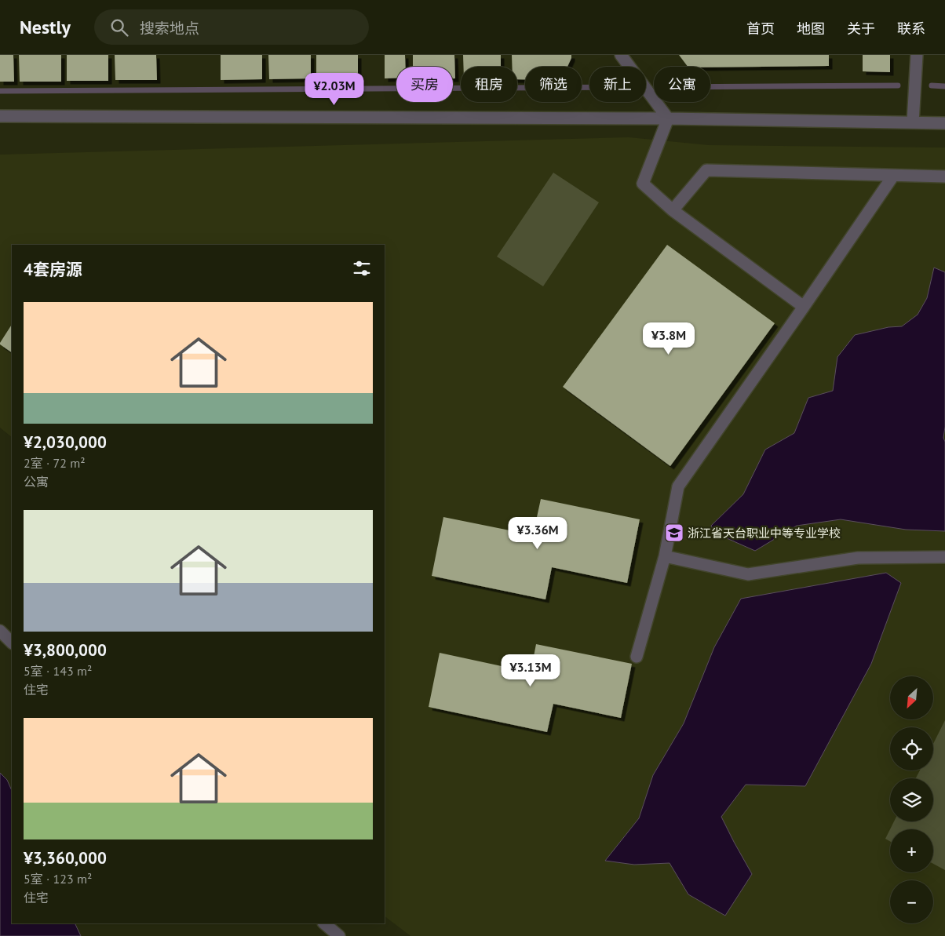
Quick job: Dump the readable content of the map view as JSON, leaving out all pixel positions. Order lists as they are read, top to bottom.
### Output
{
  "places": {
    "school or university": ["浙江省天台职业中等专业学校"]
  },
  "north": "bottom left",
  "page": {
    "header": "Nestly",
    "search": "搜索地点",
    "nav": [
      "首页",
      "地图",
      "关于",
      "联系"
    ],
    "chip": [
      "买房",
      "租房",
      "筛选",
      "新上",
      "公寓"
    ],
    "price": [
      "¥2.03M",
      "¥3.8M",
      "¥3.36M",
      "¥3.13M"
    ],
    "heading": "4套房源",
    "list": [
      {
        "name": "¥2,030,000",
        "note": "2室 · 72 m² · 公寓"
      },
      {
        "name": "¥3,800,000",
        "note": "5室 · 143 m² · 住宅"
      },
      {
        "name": "¥3,360,000",
        "note": "5室 · 123 m² · 住宅"
      }
    ],
    "map_buttons": ["+", "−"]
  }
}
